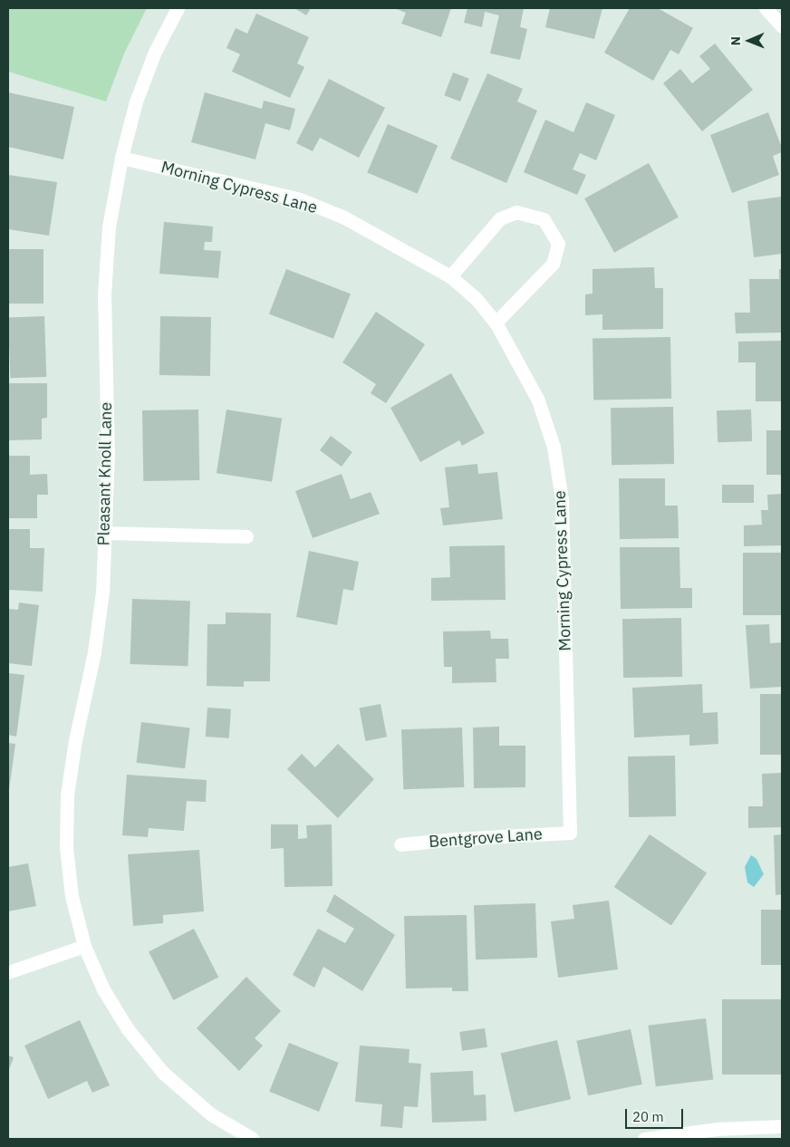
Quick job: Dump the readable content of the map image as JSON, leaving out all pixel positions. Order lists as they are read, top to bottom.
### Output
{
  "streets": {
    "street": ["Morning Cypress Lane", "Pleasant Knoll Lane", "Bentgrove Lane"]
  },
  "crossings": [
    ["Morning Cypress Lane", "Pleasant Knoll Lane"],
    ["Morning Cypress Lane", "Bentgrove Lane"]
  ],
  "scale_bar": "20 m",
  "north": "left"
}
